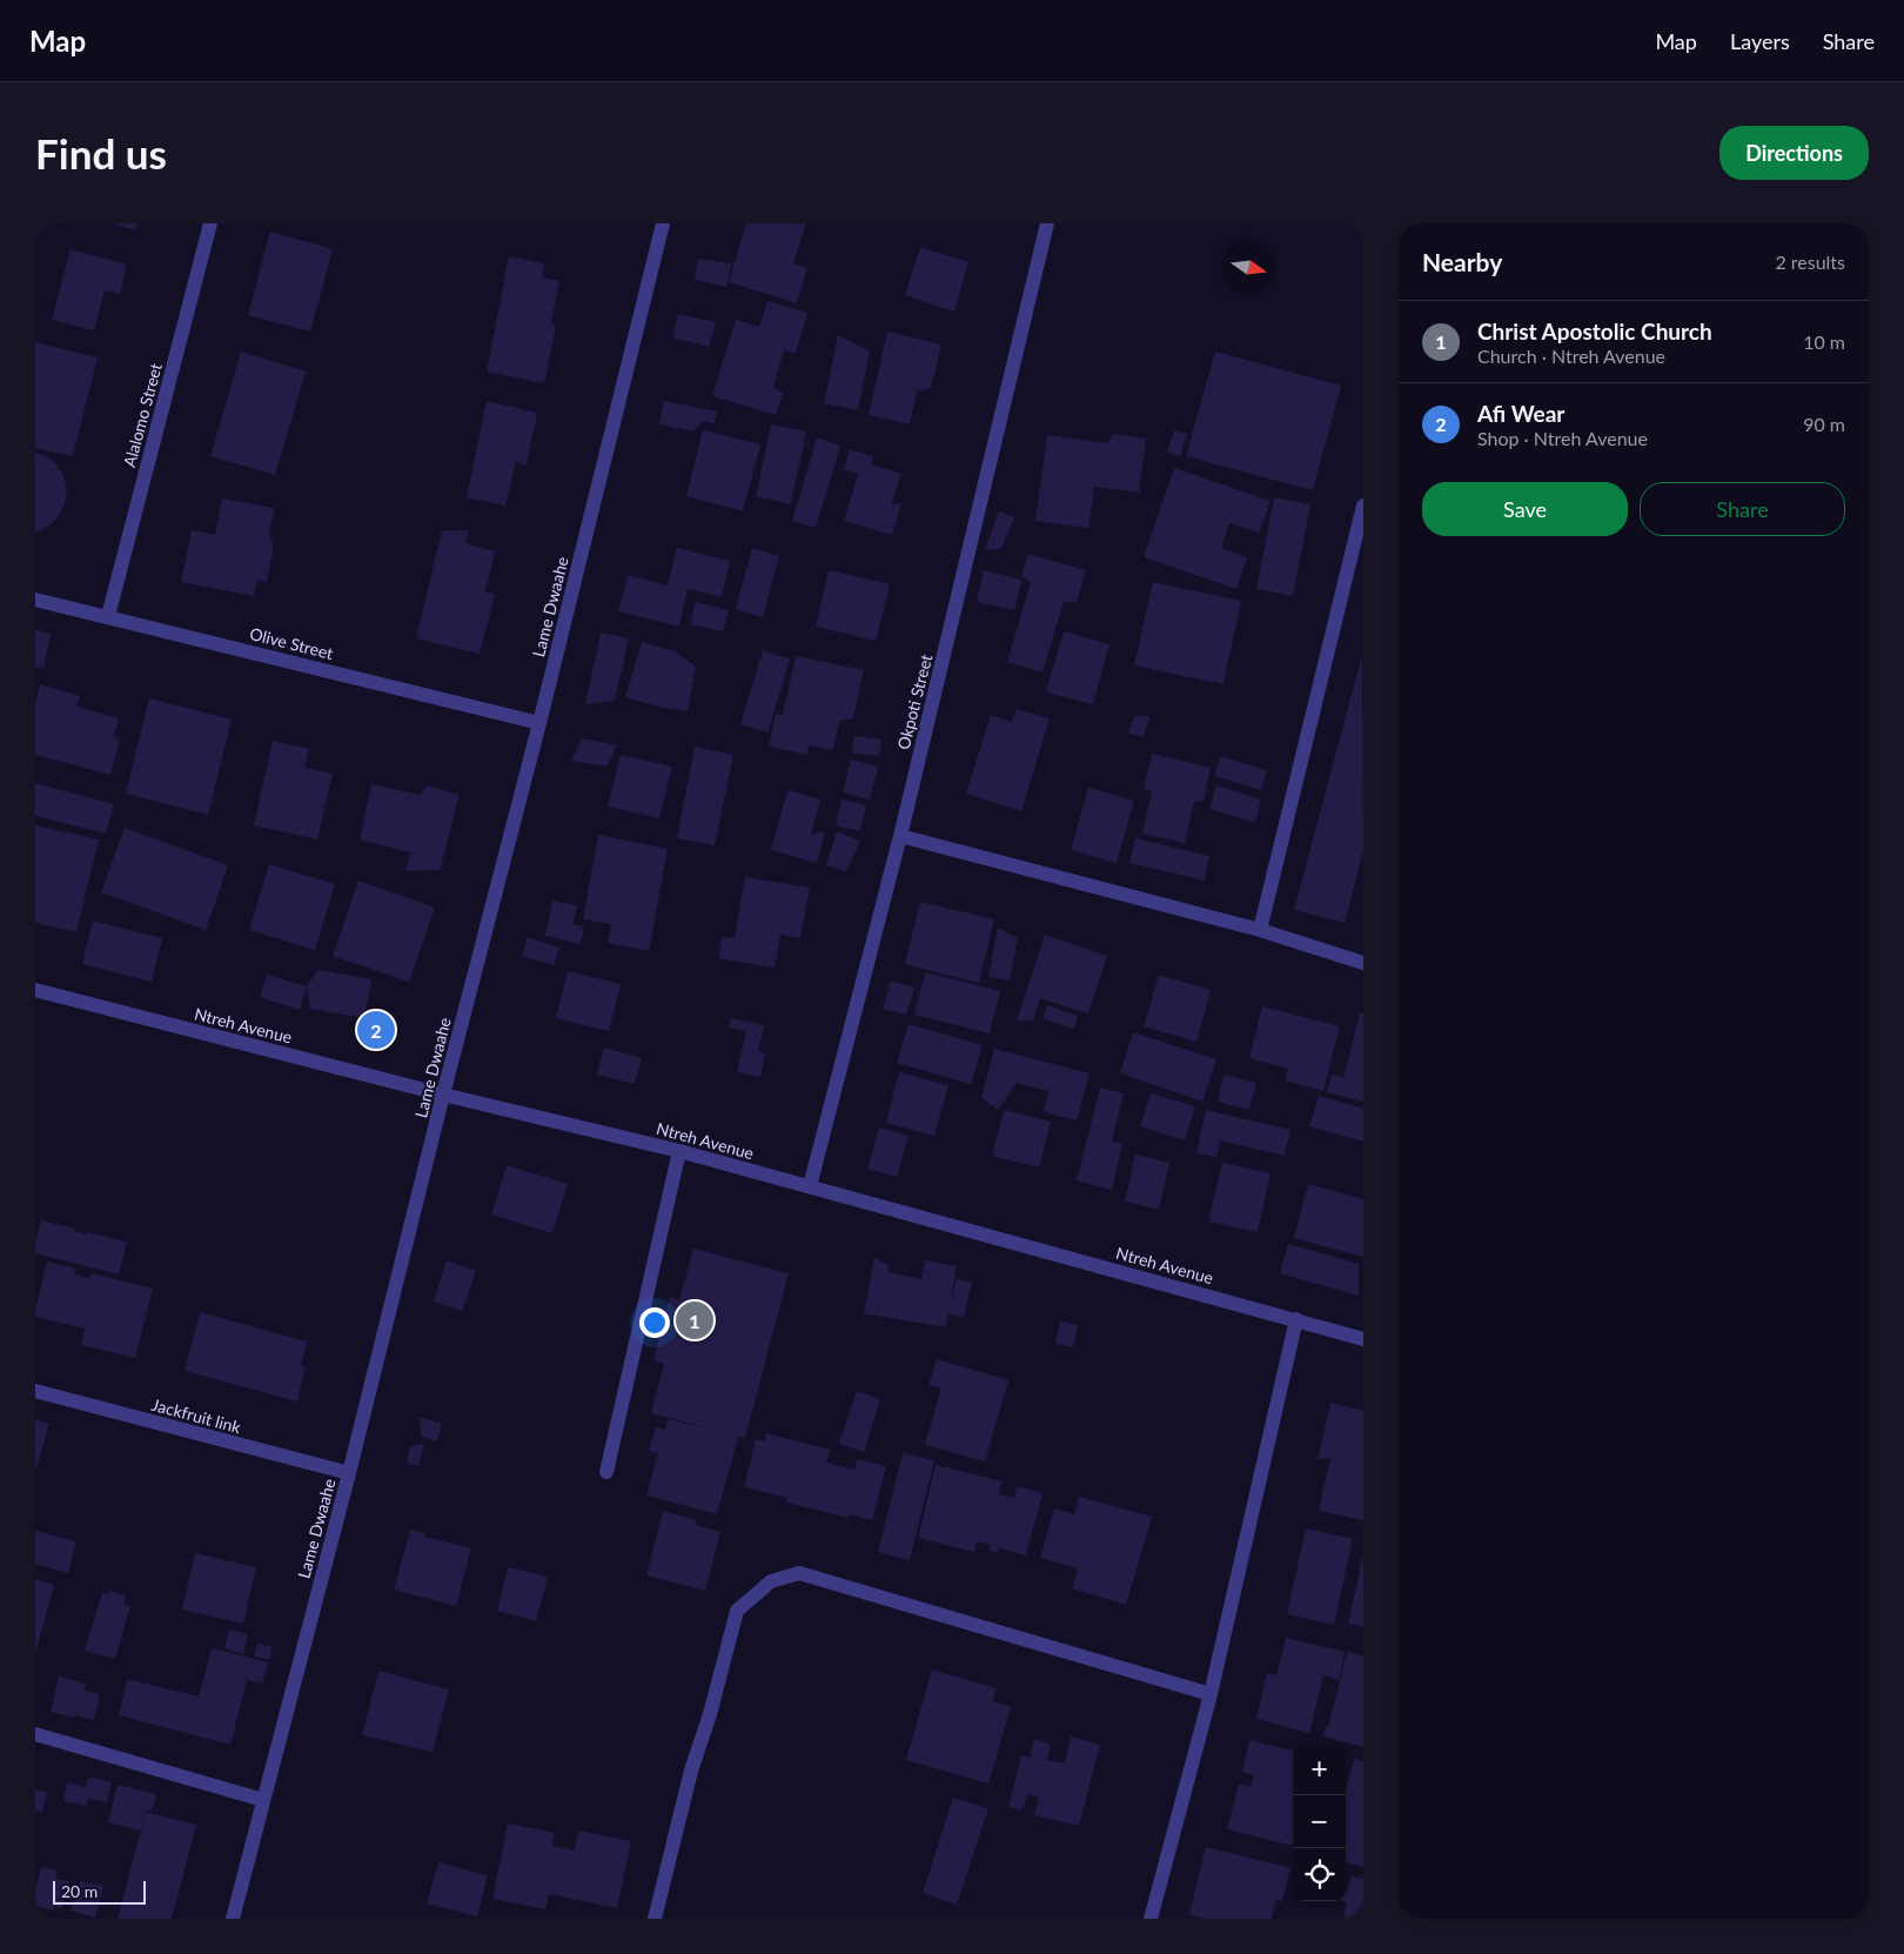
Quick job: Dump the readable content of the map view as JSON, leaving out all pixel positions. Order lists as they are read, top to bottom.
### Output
{
  "streets": {
    "street": [
      "Alalomo Street",
      "Lame Dwaahe",
      "Olive Street",
      "Okpoti Street",
      "Ntreh Avenue",
      "Jackfruit link"
    ]
  },
  "crossings": [
    ["Alalomo Street", "Olive Street"],
    ["Lame Dwaahe", "Olive Street"],
    ["Lame Dwaahe", "Ntreh Avenue"],
    ["Lame Dwaahe", "Jackfruit link"],
    ["Okpoti Street", "Ntreh Avenue"]
  ],
  "scale_bar": "20 m",
  "north": "right",
  "page": {
    "header": "Map",
    "nav": ["Map", "Layers", "Share"],
    "buttons": [
      "Directions",
      ["Save", "Share"]
    ],
    "title": "Find us",
    "heading": ["Nearby", "2 results"],
    "list": [
      {
        "mark": "1",
        "name": "Christ Apostolic Church",
        "note": "Church · Ntreh Avenue",
        "value": "10 m"
      },
      {
        "mark": "2",
        "name": "Afi Wear",
        "note": "Shop · Ntreh Avenue",
        "value": "90 m"
      }
    ],
    "pins": ["2", "1"],
    "map_buttons": ["+", "−"],
    "scale": "20 m"
  }
}
